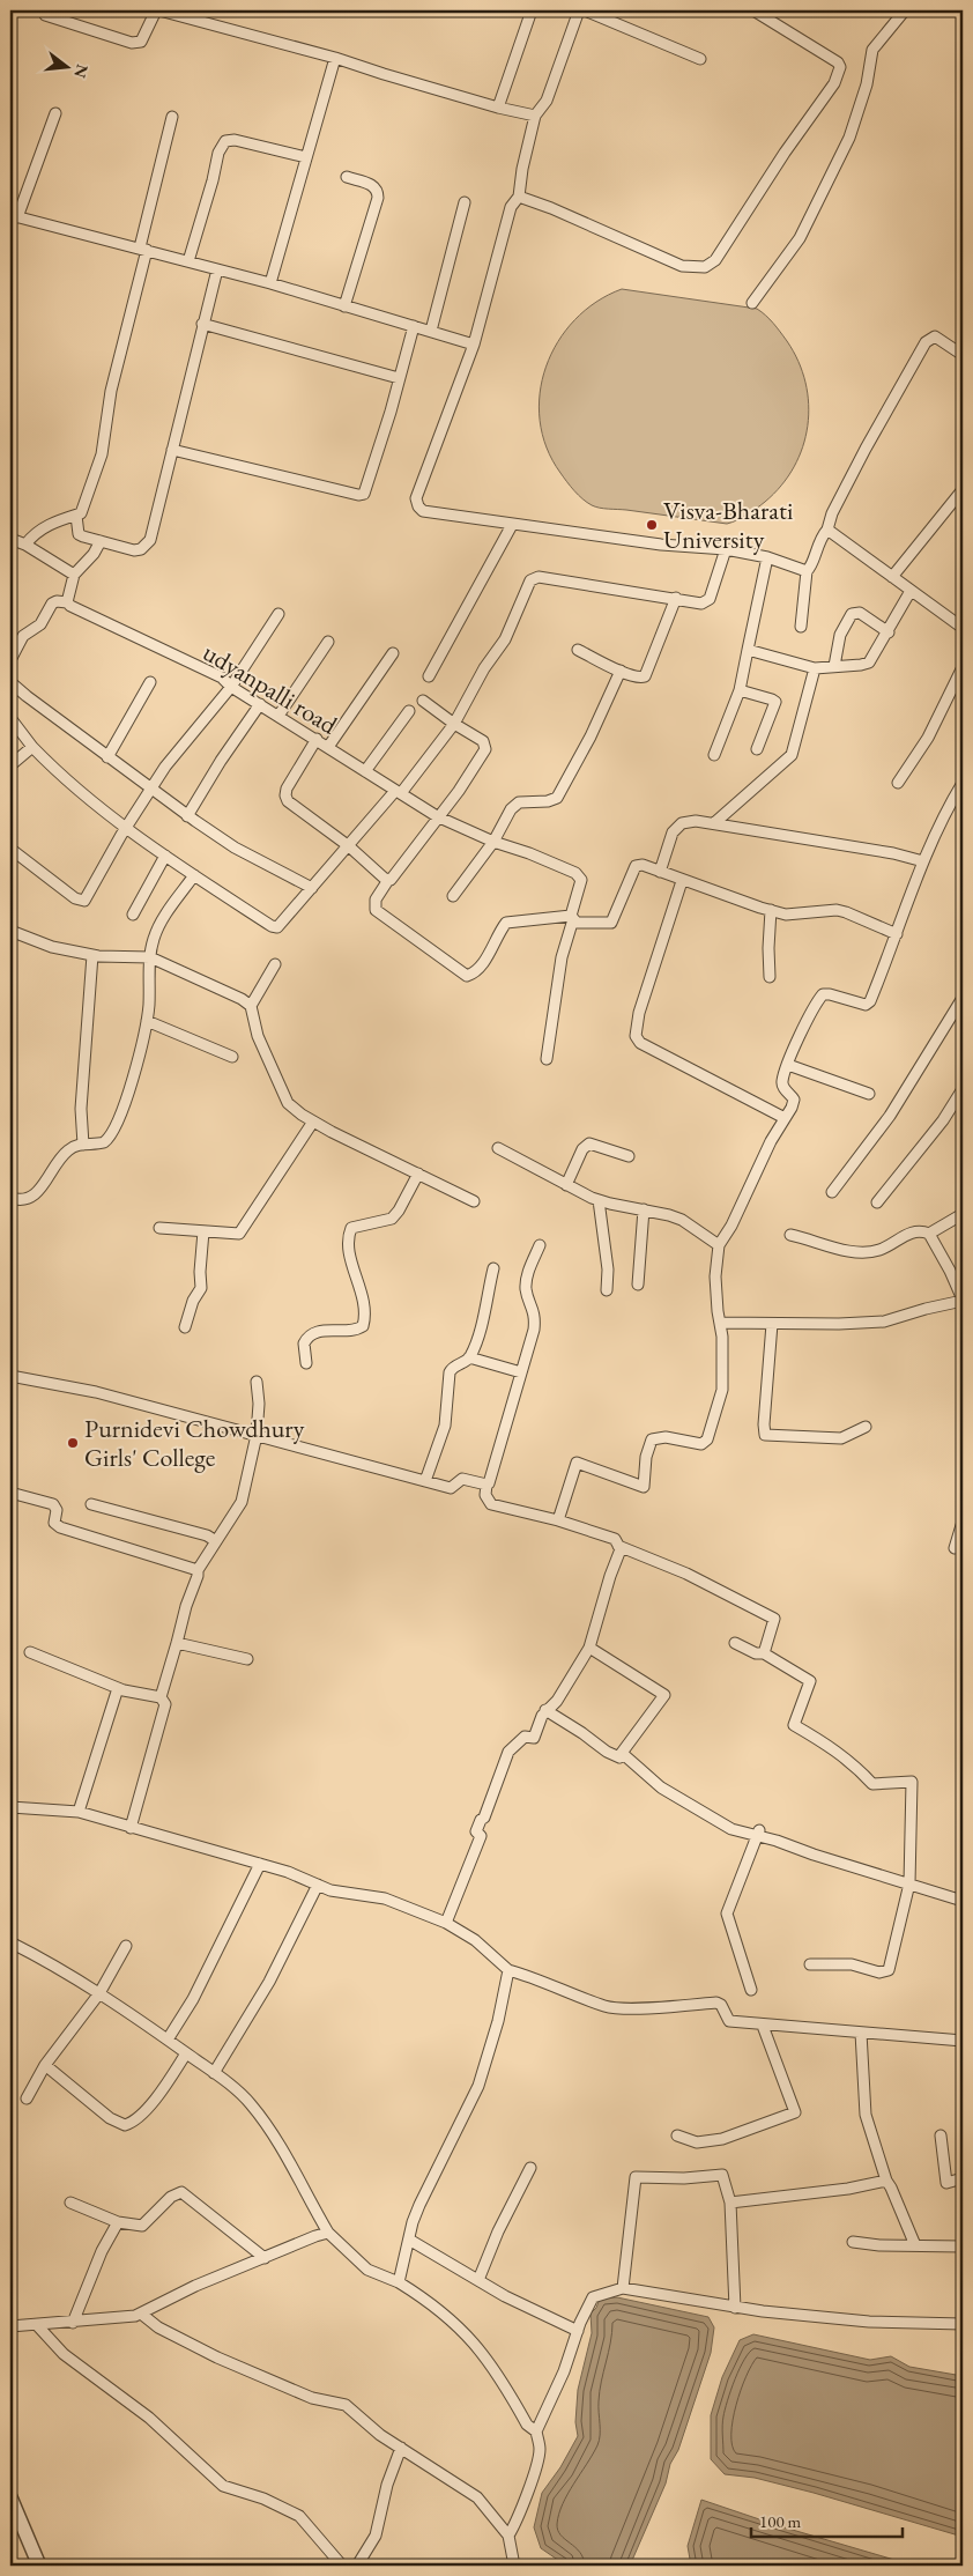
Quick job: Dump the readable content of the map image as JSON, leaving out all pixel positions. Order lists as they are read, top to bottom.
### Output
{
  "streets": {
    "street": ["udyanpalli road"]
  },
  "places": ["Visva-Bharati University", "Purnidevi Chowdhury Girls' College"],
  "scale_bar": "100 m",
  "north": "right"
}
